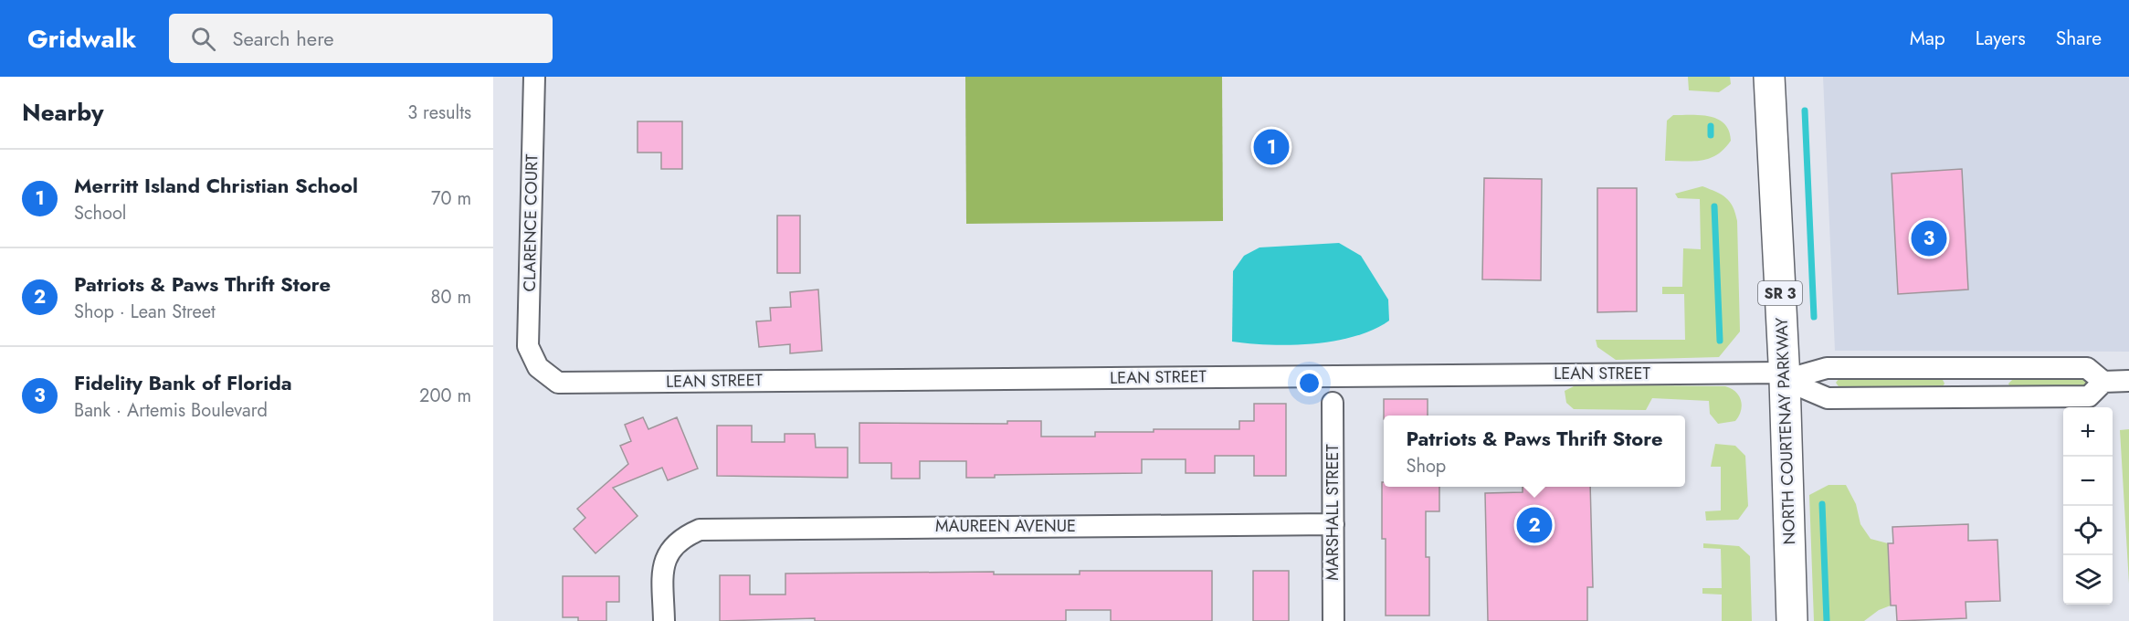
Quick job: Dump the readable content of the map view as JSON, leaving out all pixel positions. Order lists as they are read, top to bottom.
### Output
{
  "streets": {
    "main road": ["SR 3", "NORTH COURTENAY PARKWAY"],
    "street": [
      "CLARENCE COURT",
      "LEAN STREET",
      "MARSHALL STREET",
      "MAUREEN AVENUE"
    ]
  },
  "crossings": [
    ["CLARENCE COURT", "LEAN STREET"],
    ["LEAN STREET", "NORTH COURTENAY PARKWAY"],
    ["MARSHALL STREET", "MAUREEN AVENUE"]
  ],
  "page": {
    "header": "Gridwalk",
    "search": "Search here",
    "nav": ["Map", "Layers", "Share"],
    "heading": ["Nearby", "3 results"],
    "pins": ["1", "3", "2"],
    "list": [
      {
        "mark": "1",
        "name": "Merritt Island Christian School",
        "note": "School",
        "value": "70 m"
      },
      {
        "mark": "2",
        "name": "Patriots & Paws Thrift Store",
        "note": "Shop · Lean Street",
        "value": "80 m"
      },
      {
        "mark": "3",
        "name": "Fidelity Bank of Florida",
        "note": "Bank · Artemis Boulevard",
        "value": "200 m"
      }
    ],
    "map_buttons": ["+", "−"],
    "popup": ["Patriots & Paws Thrift Store", "Shop"]
  }
}
